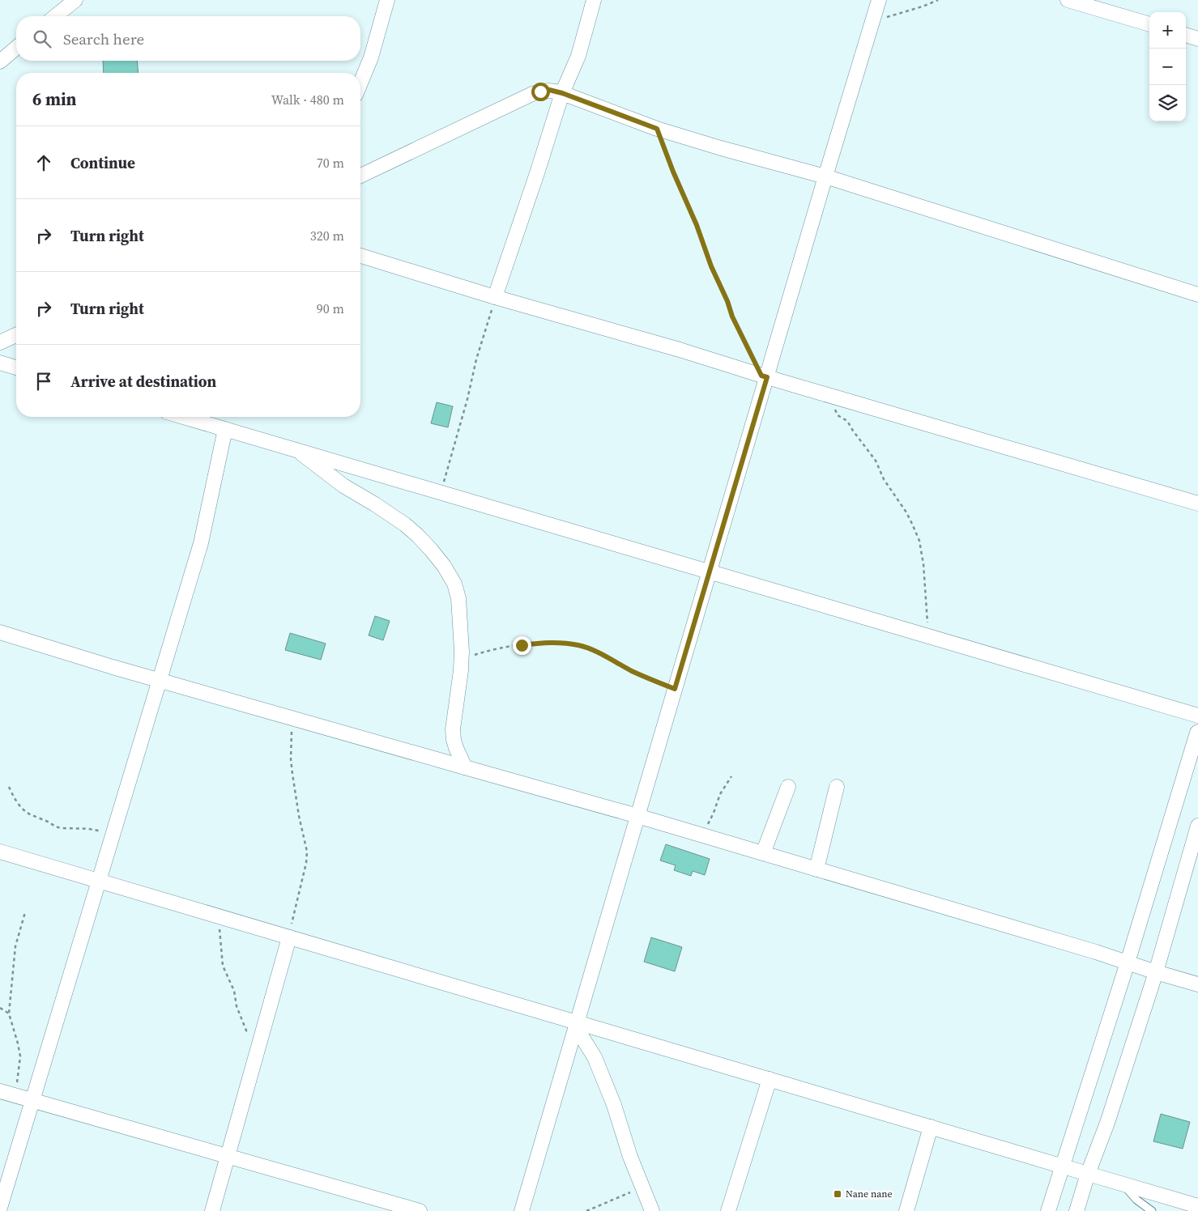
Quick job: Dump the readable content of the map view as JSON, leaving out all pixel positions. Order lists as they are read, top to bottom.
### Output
{
  "places": {
    "transit": ["Nane nane"]
  },
  "page": {
    "map_buttons": ["+", "−"],
    "search": "Search here",
    "heading": ["6 min", "Walk · 480 m"],
    "list": [
      ["Continue", "70 m"],
      ["Turn right", "320 m"],
      ["Turn right", "90 m"],
      "Arrive at destination"
    ]
  }
}
